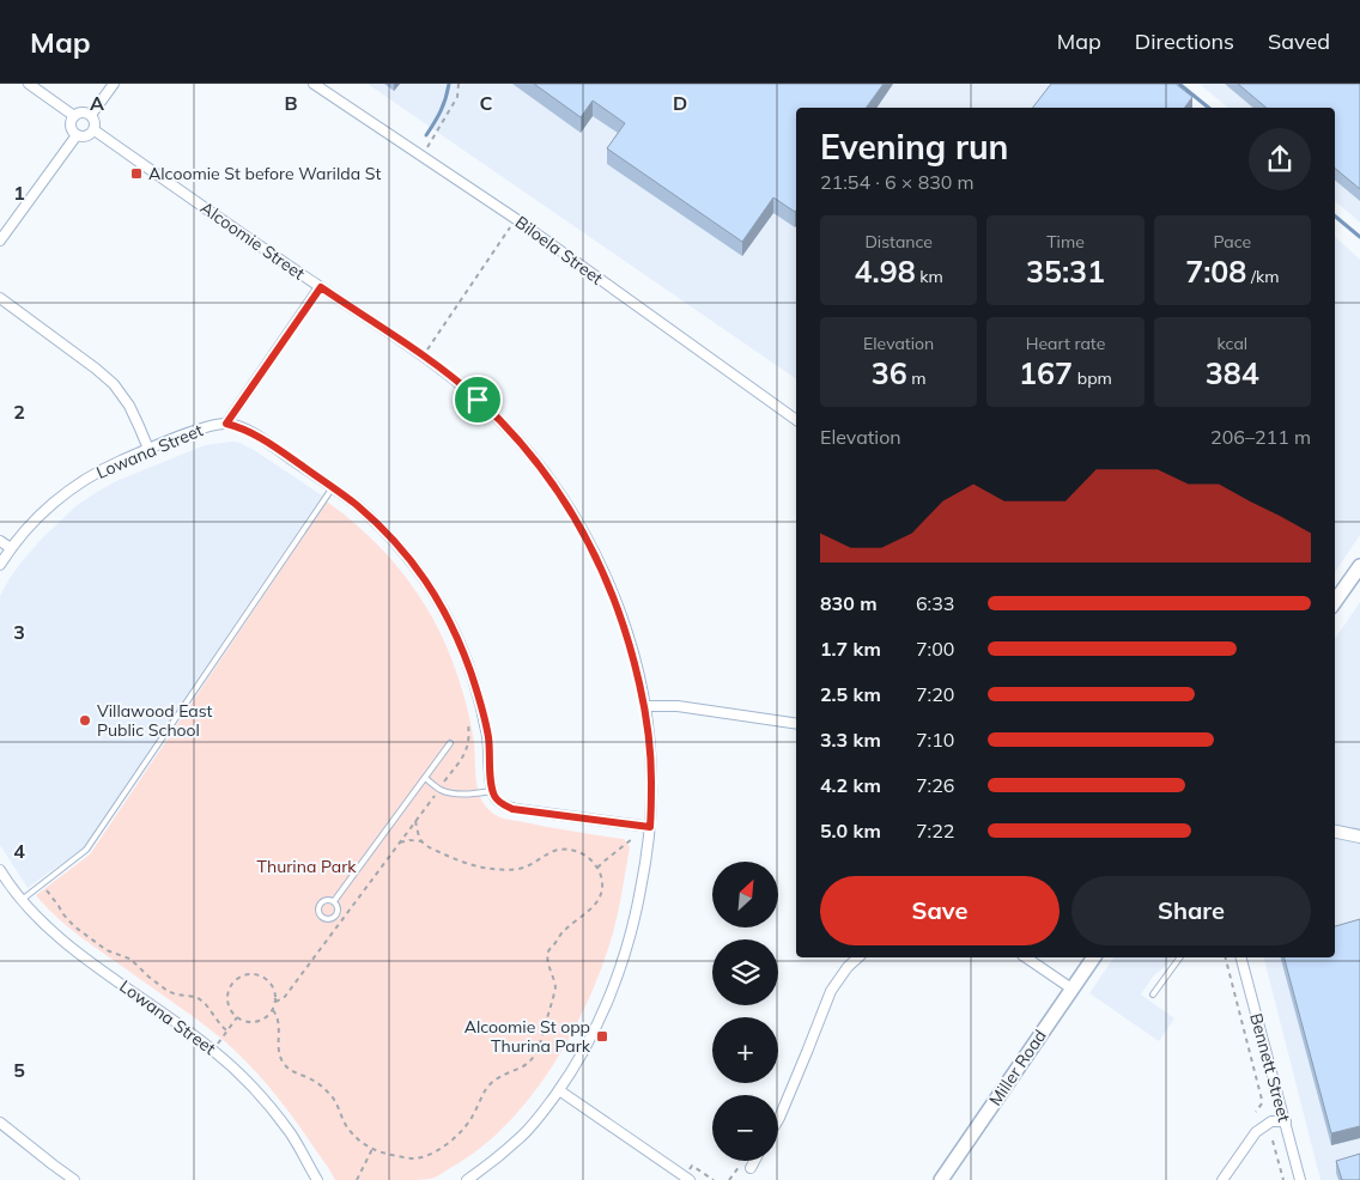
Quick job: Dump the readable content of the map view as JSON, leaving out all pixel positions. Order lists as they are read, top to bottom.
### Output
{
  "streets": {
    "main road": ["Miller Road"],
    "street": [
      "Alcoomie Street",
      "Biloela Street",
      "Lowana Street",
      "Bennett Street"
    ]
  },
  "parks": ["Thurina Park"],
  "places": {
    "transit": ["Alcoomie St before Warilda St", "Alcoomie St opp Thurina Park"],
    "other": ["Villawood East Public School"]
  },
  "north": "top right",
  "page": {
    "header": "Map",
    "nav": ["Map", "Directions", "Saved"],
    "heading": ["Evening run", "21:54 · 6 × 830 m"],
    "stats": [
      ["Distance", "4.98 km"],
      ["Time", "35:31"],
      ["Pace", "7:08 /km"],
      ["Elevation", "36 m"],
      ["Heart rate", "167 bpm"],
      ["kcal", "384"]
    ],
    "chart": ["Elevation", "206–211 m"],
    "list": [
      {
        "name": "830 m",
        "note": "6:33"
      },
      {
        "name": "1.7 km",
        "note": "7:00"
      },
      {
        "name": "2.5 km",
        "note": "7:20"
      },
      {
        "name": "3.3 km",
        "note": "7:10"
      },
      {
        "name": "4.2 km",
        "note": "7:26"
      },
      {
        "name": "5.0 km",
        "note": "7:22"
      }
    ],
    "map_buttons": ["+", "−"],
    "buttons": ["Save", "Share"]
  },
  "grid": {
    "columns": [
      "A",
      "B",
      "C",
      "D"
    ],
    "rows": [
      "1",
      "2",
      "3",
      "4",
      "5"
    ]
  }
}
